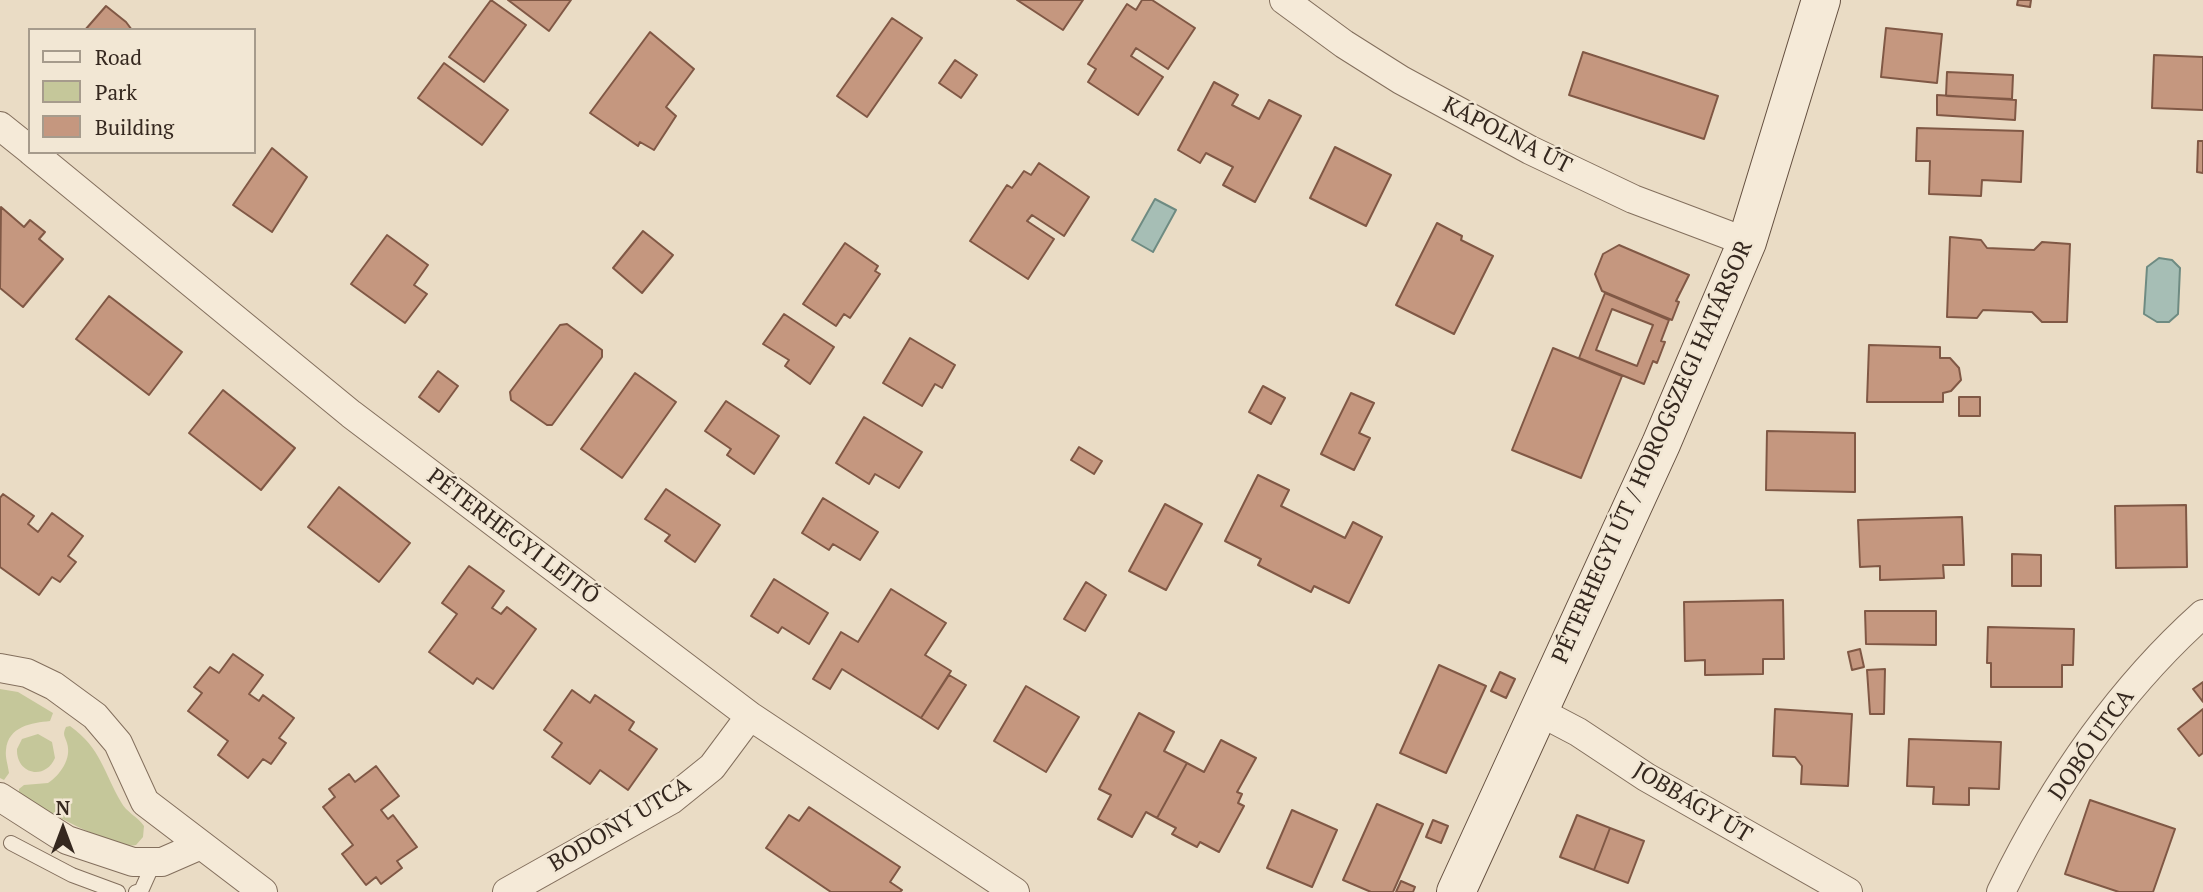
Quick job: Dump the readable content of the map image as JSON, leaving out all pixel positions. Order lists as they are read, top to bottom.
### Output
{
  "streets": {
    "street": [
      "KÁPOLNA ÚT",
      "PÉTERHEGYI ÚT / HOROGSZEGI HATÁRSOR",
      "PÉTERHEGYI LEJTŐ",
      "DOBÓ UTCA",
      "JOBBÁGY ÚT",
      "BODONY UTCA"
    ]
  },
  "crossings": [
    ["KÁPOLNA ÚT", "PÉTERHEGYI ÚT / HOROGSZEGI HATÁRSOR"],
    ["PÉTERHEGYI ÚT / HOROGSZEGI HATÁRSOR", "JOBBÁGY ÚT"],
    ["PÉTERHEGYI LEJTŐ", "BODONY UTCA"]
  ],
  "legend": ["Road", "Park", "Building"],
  "north": "top"
}
